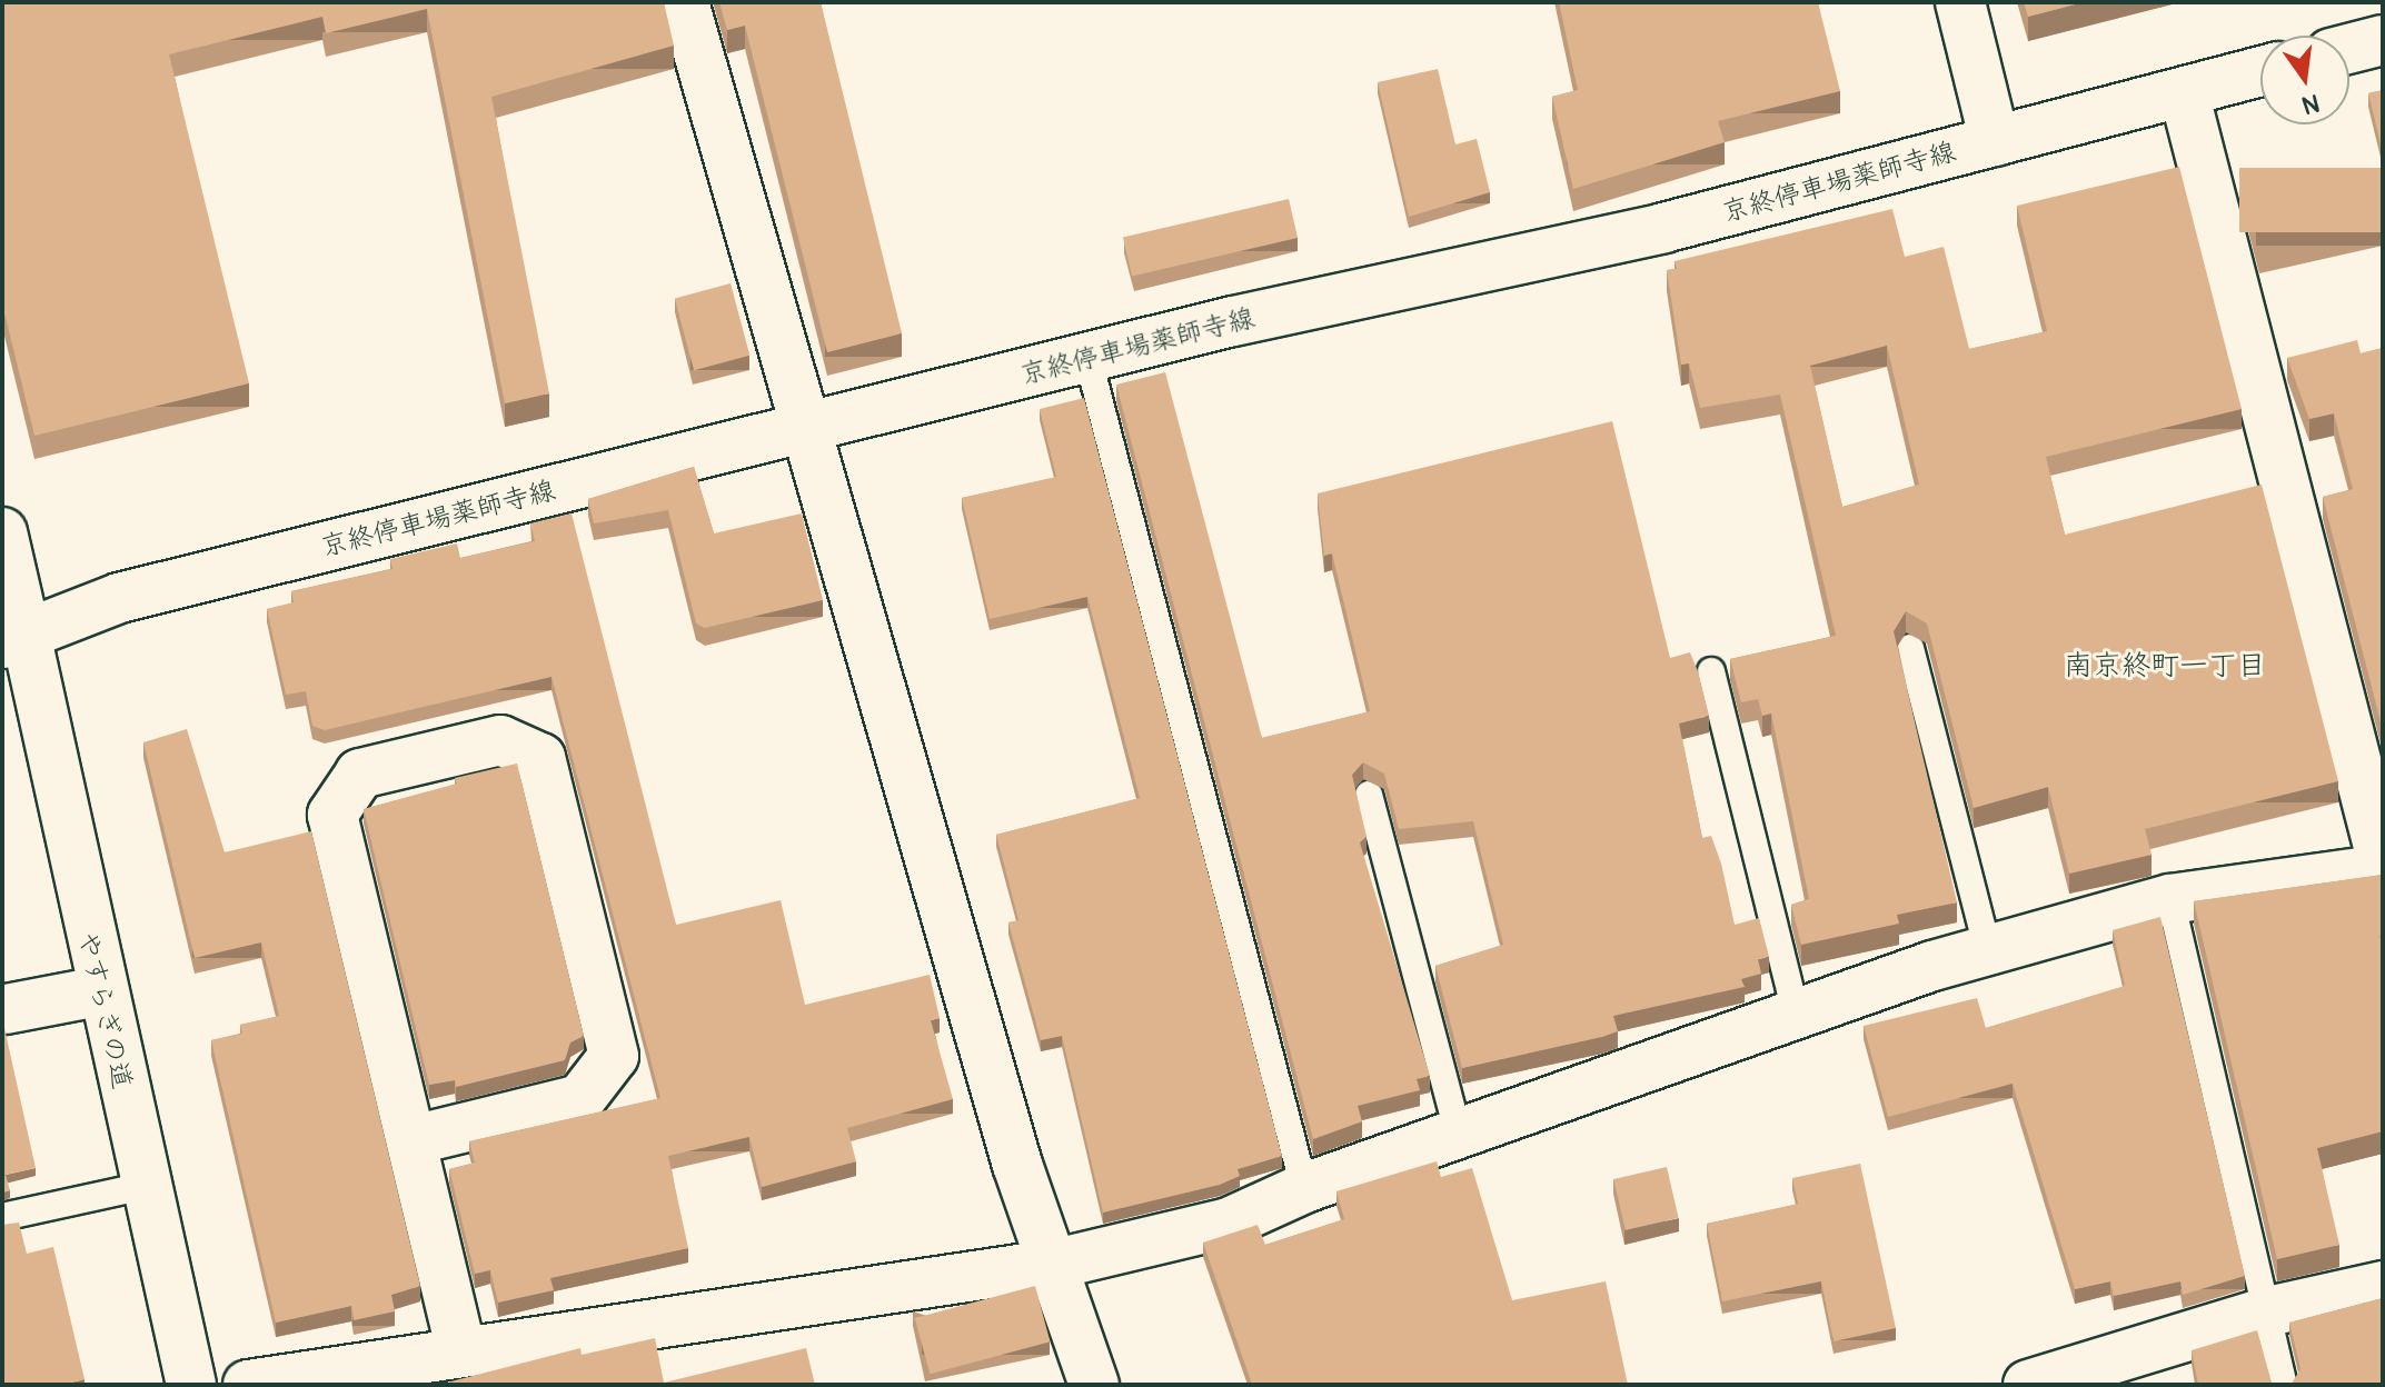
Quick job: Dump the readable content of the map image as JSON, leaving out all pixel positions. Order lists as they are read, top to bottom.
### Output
{
  "streets": {
    "street": ["京終停車場薬師寺線", "やすらぎの道"]
  },
  "crossings": [
    ["京終停車場薬師寺線", "やすらぎの道"]
  ],
  "districts": ["南京終町一丁目"],
  "north": "bottom"
}
